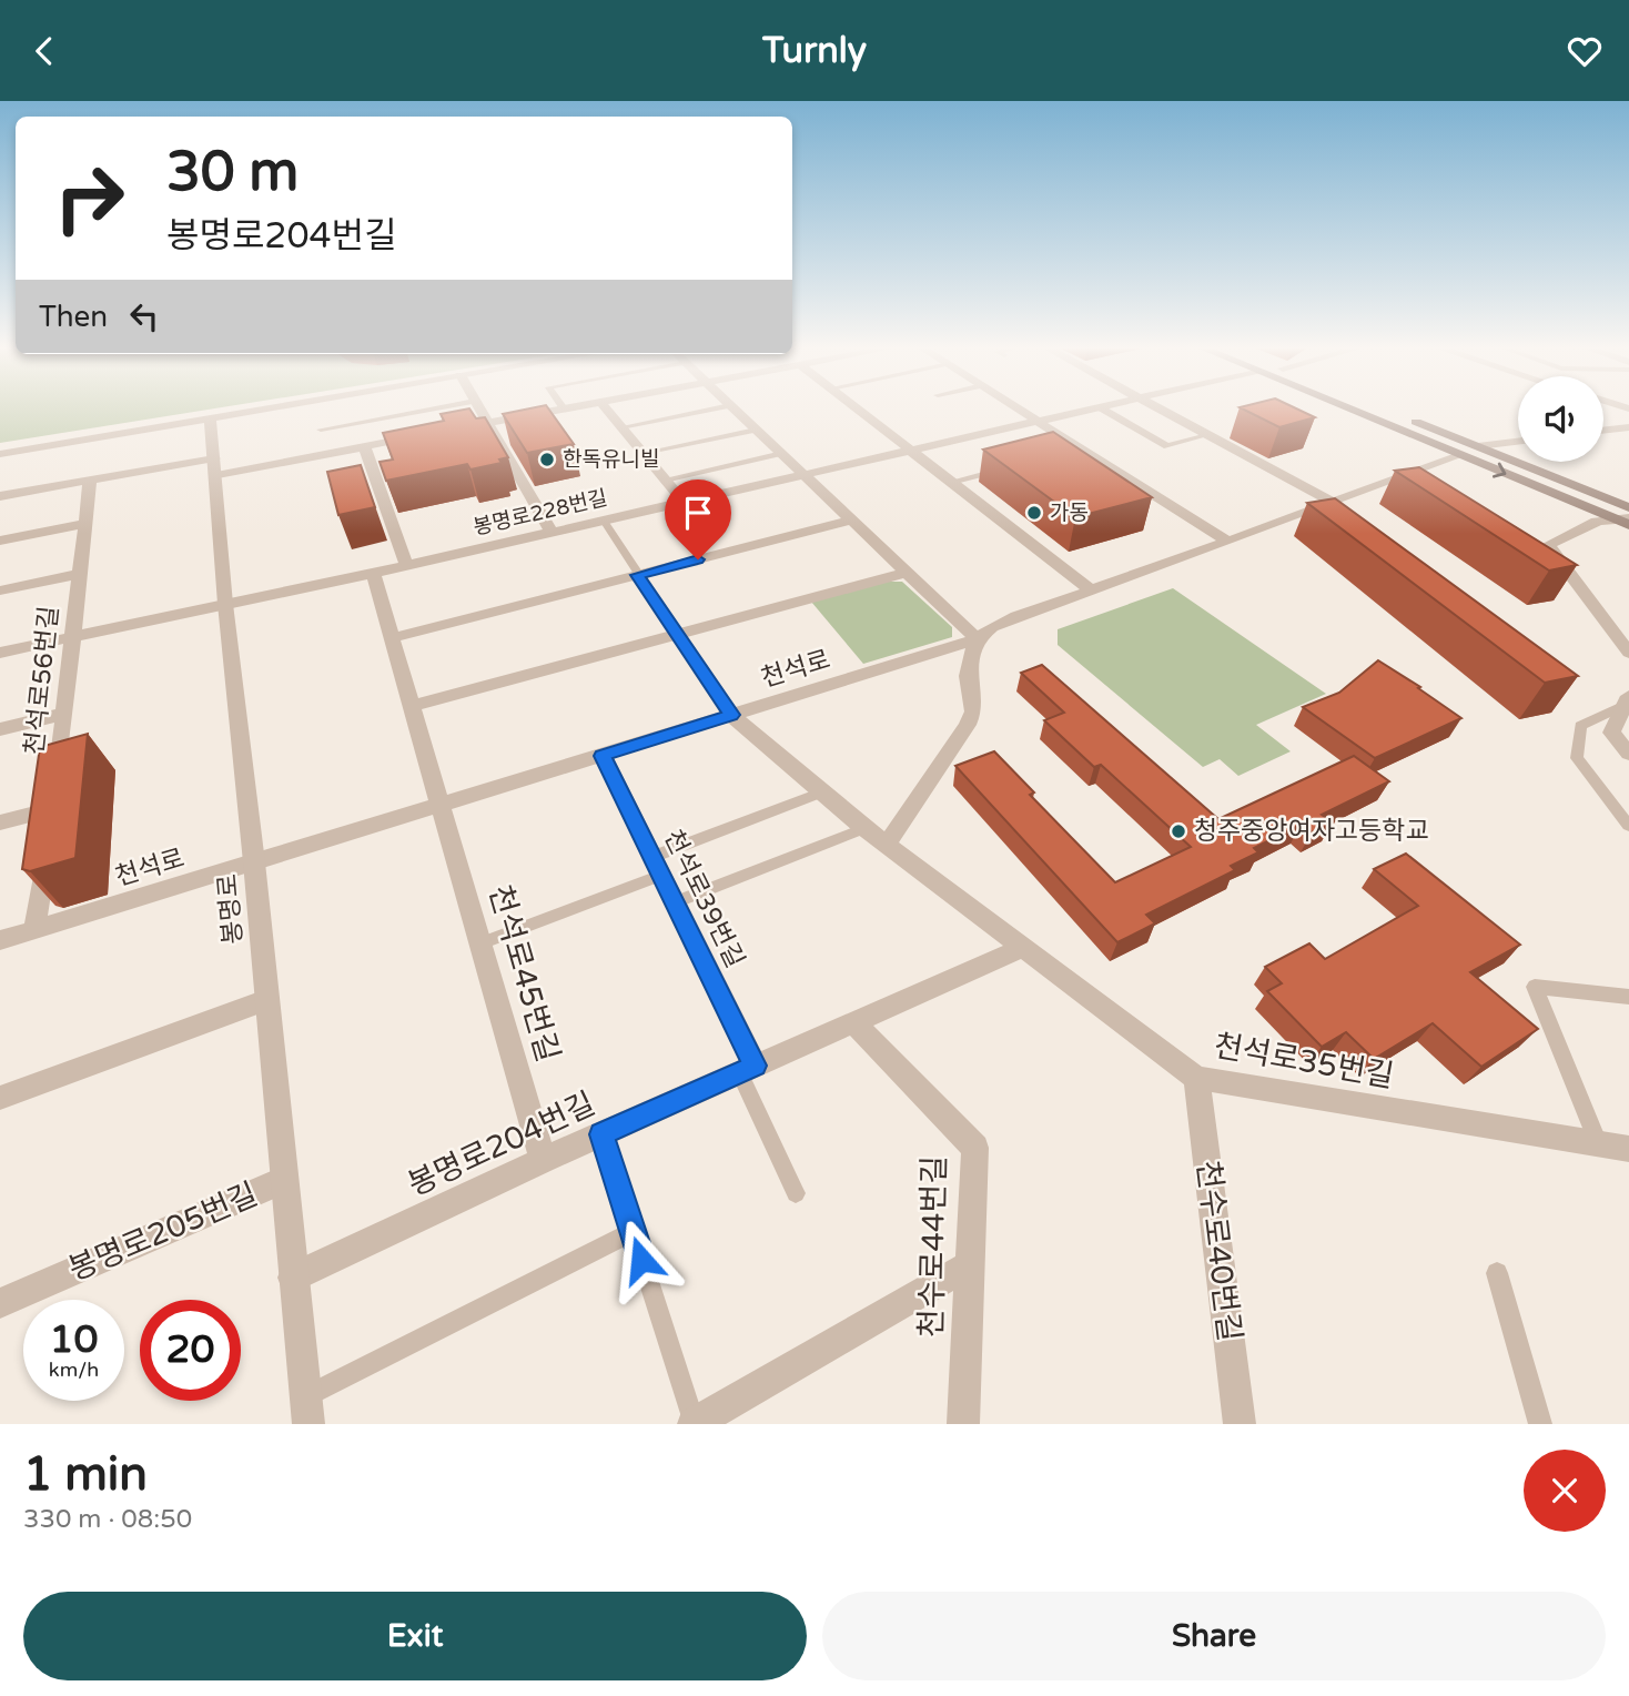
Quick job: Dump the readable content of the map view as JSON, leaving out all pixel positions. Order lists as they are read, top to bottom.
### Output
{
  "streets": {
    "street": [
      "봉명로228번길",
      "천석로",
      "천석로56번길",
      "천석로39번길",
      "봉명로",
      "천석로45번길",
      "천석로35번길",
      "봉명로204번길",
      "봉명로205번길",
      "천수로44번길",
      "천수로40번길"
    ]
  },
  "crossings": [
    ["봉명로228번길", "천석로56번길"],
    ["봉명로228번길", "봉명로"],
    ["봉명로228번길", "천석로45번길"],
    ["천석로", "천석로56번길"],
    ["천석로", "천석로39번길"],
    ["천석로", "봉명로"],
    ["천석로", "천석로45번길"],
    ["천석로", "천석로35번길"],
    ["천석로39번길", "봉명로204번길"],
    ["봉명로", "봉명로204번길"],
    ["봉명로", "봉명로205번길"],
    ["천석로45번길", "봉명로204번길"],
    ["천석로35번길", "봉명로204번길"],
    ["천석로35번길", "천수로40번길"],
    ["봉명로204번길", "천수로44번길"]
  ],
  "places": ["한독유니빌", "가동", "청주중앙여자고등학교"],
  "page": {
    "header": "Turnly",
    "turn": ["30 m", "봉명로204번길"],
    "then": "Then",
    "speed": "10 km/h",
    "limit": "20",
    "heading": ["1 min", "330 m · 08:50"],
    "buttons": ["Exit", "Share"]
  }
}
